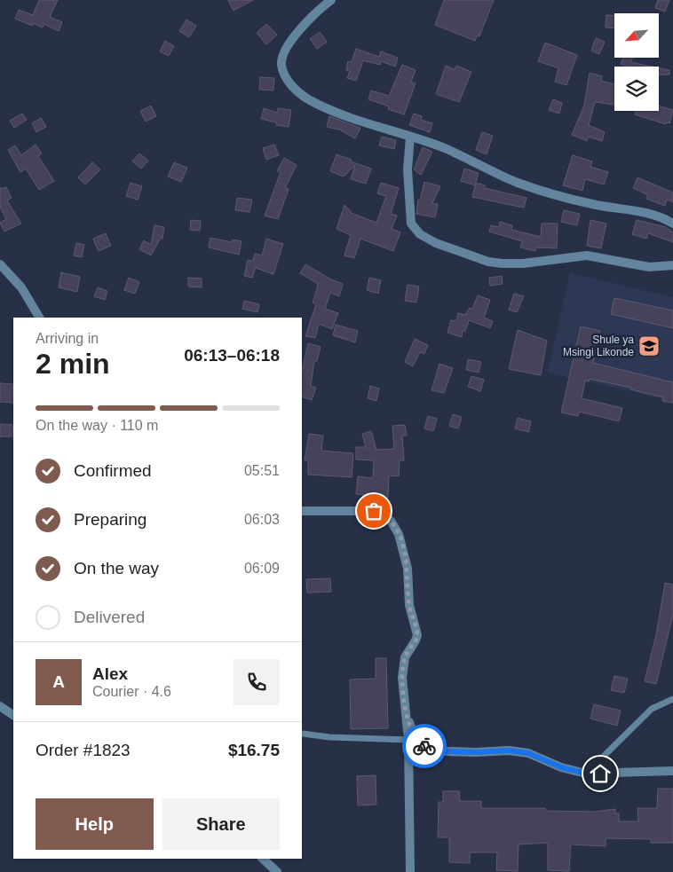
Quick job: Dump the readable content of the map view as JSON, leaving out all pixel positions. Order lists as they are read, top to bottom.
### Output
{
  "places": {
    "school or university": ["Shule ya Msingi Likonde"]
  },
  "north": "bottom left",
  "page": {
    "heading": ["2 min", "Arriving in", "06:13–06:18"],
    "panel": [
      "Alex",
      "Courier · 4.6",
      "Order #1823",
      "$16.75"
    ],
    "bar": "On the way · 110 m",
    "list": [
      ["Confirmed", "05:51"],
      ["Preparing", "06:03"],
      ["On the way", "06:09"],
      "Delivered"
    ],
    "round": "A",
    "buttons": ["Help", "Share"]
  }
}
